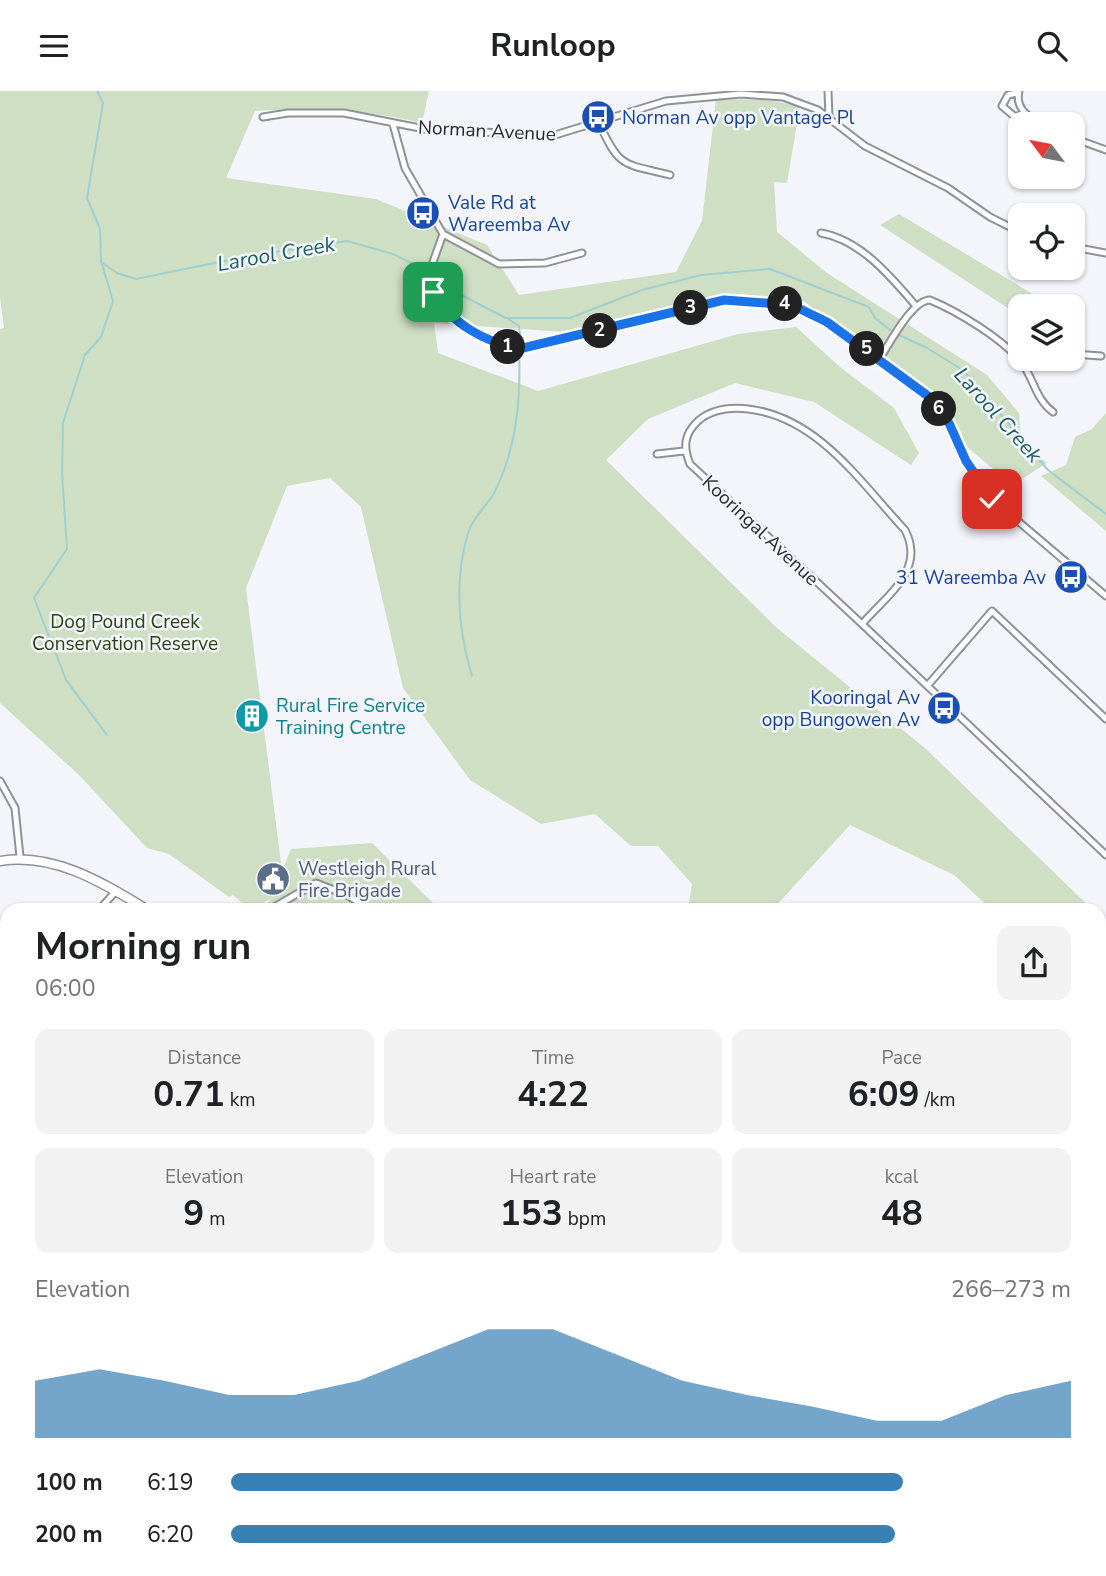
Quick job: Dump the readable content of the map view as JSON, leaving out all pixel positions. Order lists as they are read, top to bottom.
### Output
{
  "streets": {
    "street": ["Norman Avenue", "Kooringal Avenue"]
  },
  "water": ["Larool Creek"],
  "parks": ["Dog Pound Creek Conservation Reserve"],
  "places": {
    "bus stop": [
      "Norman Av opp Vantage Pl",
      "Vale Rd at Wareemba Av",
      "31 Wareemba Av",
      "Kooringal Av opp Bungowen Av"
    ],
    "building": ["Rural Fire Service Training Centre"],
    "public building": ["Westleigh Rural Fire Brigade"]
  },
  "north": "top left",
  "page": {
    "header": "Runloop",
    "pins": [
      "4",
      "3",
      "2",
      "1",
      "5",
      "6"
    ],
    "heading": ["Morning run", "06:00"],
    "stats": [
      ["Distance", "0.71 km"],
      ["Time", "4:22"],
      ["Pace", "6:09 /km"],
      ["Elevation", "9 m"],
      ["Heart rate", "153 bpm"],
      ["kcal", "48"]
    ],
    "chart": ["Elevation", "266–273 m"],
    "list": [
      {
        "name": "100 m",
        "note": "6:19"
      },
      {
        "name": "200 m",
        "note": "6:20"
      }
    ]
  }
}
